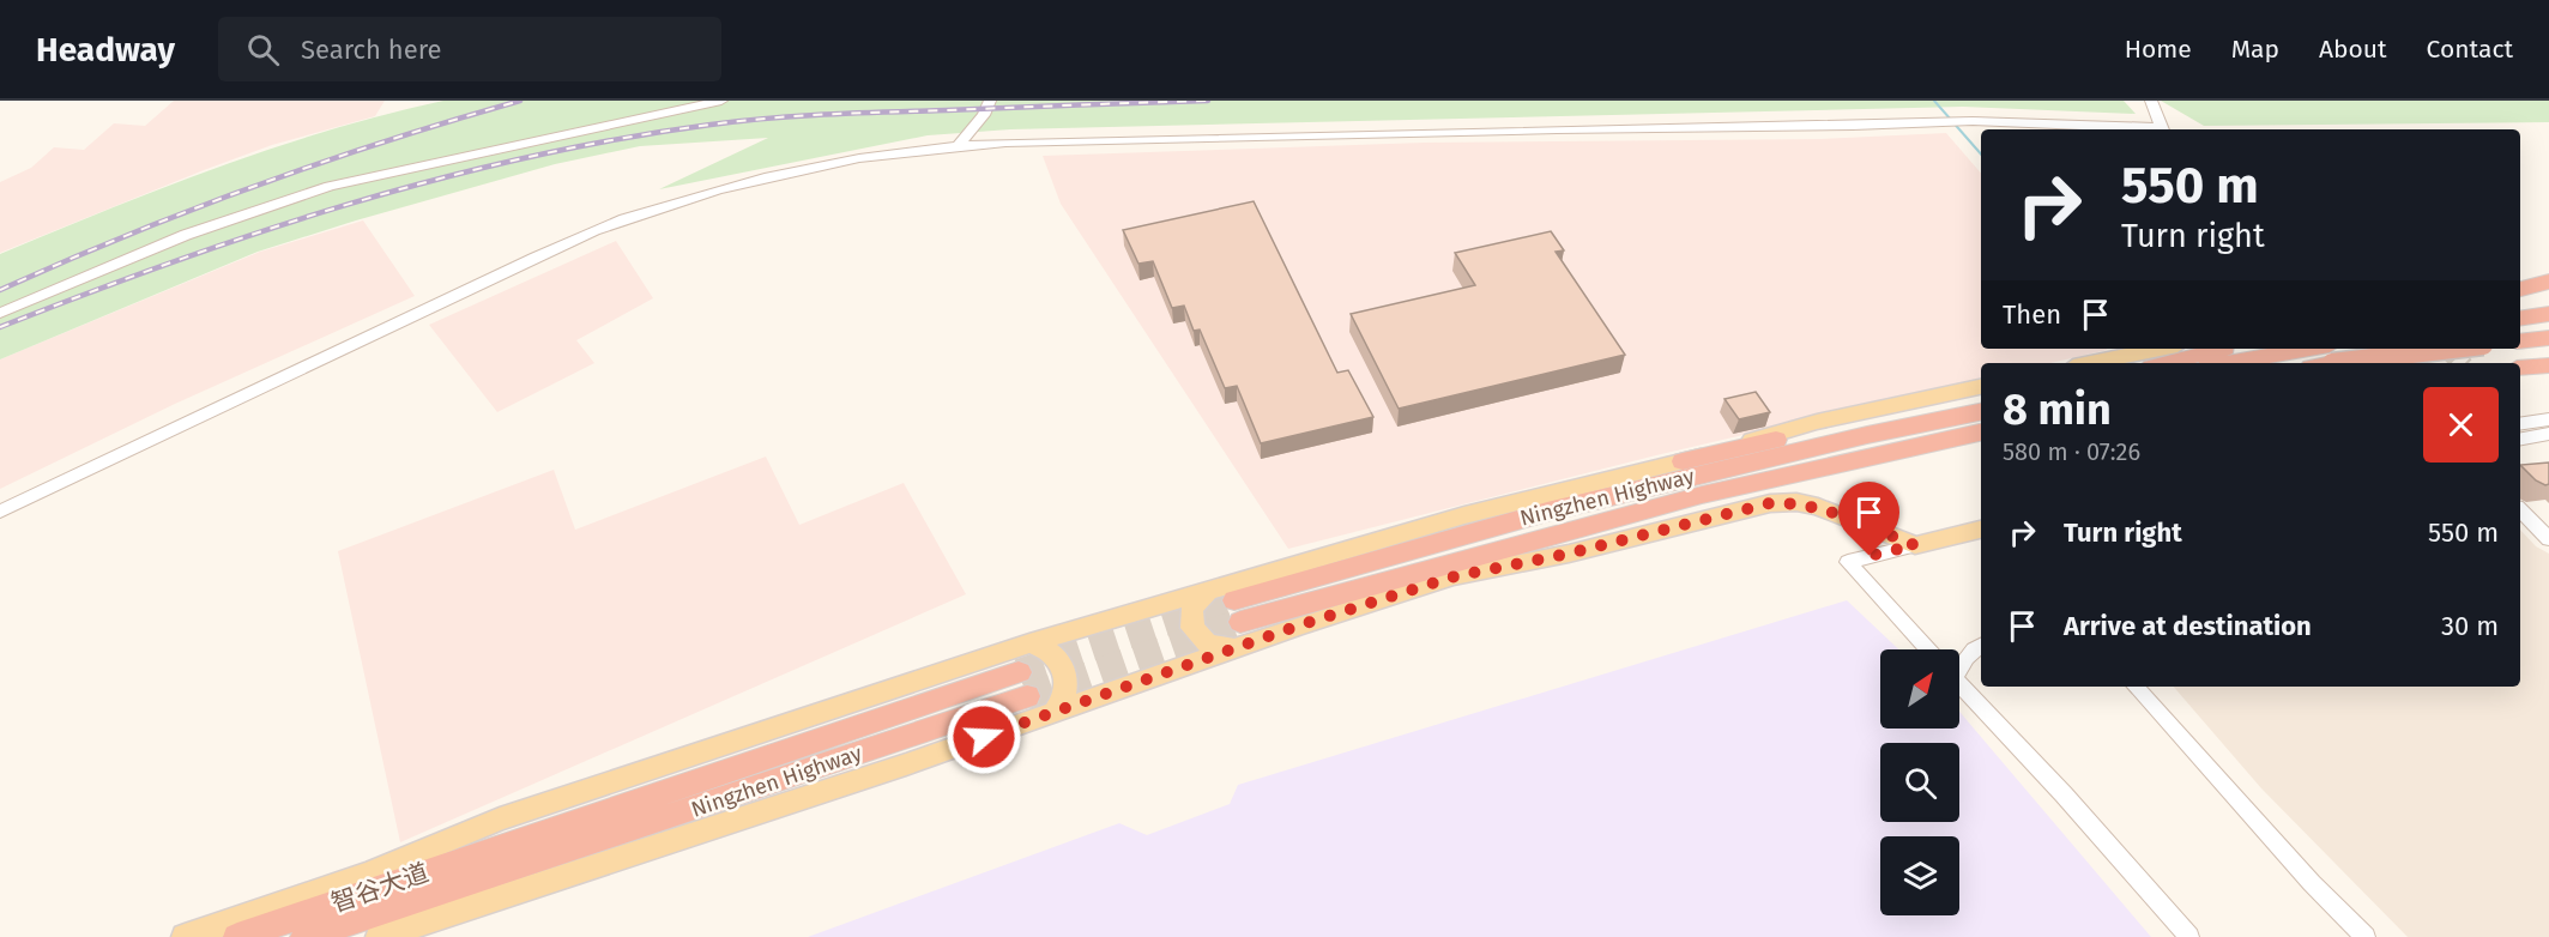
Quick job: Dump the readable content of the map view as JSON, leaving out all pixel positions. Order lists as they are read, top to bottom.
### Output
{
  "streets": {
    "highway": ["Ningzhen Highway", "智谷大道"]
  },
  "north": "top right",
  "page": {
    "header": "Headway",
    "search": "Search here",
    "nav": [
      "Home",
      "Map",
      "About",
      "Contact"
    ],
    "turn": ["550 m", "Turn right"],
    "then": "Then",
    "heading": ["8 min", "580 m · 07:26"],
    "list": [
      {
        "name": "Turn right",
        "value": "550 m"
      },
      {
        "name": "Arrive at destination",
        "value": "30 m"
      }
    ]
  }
}
